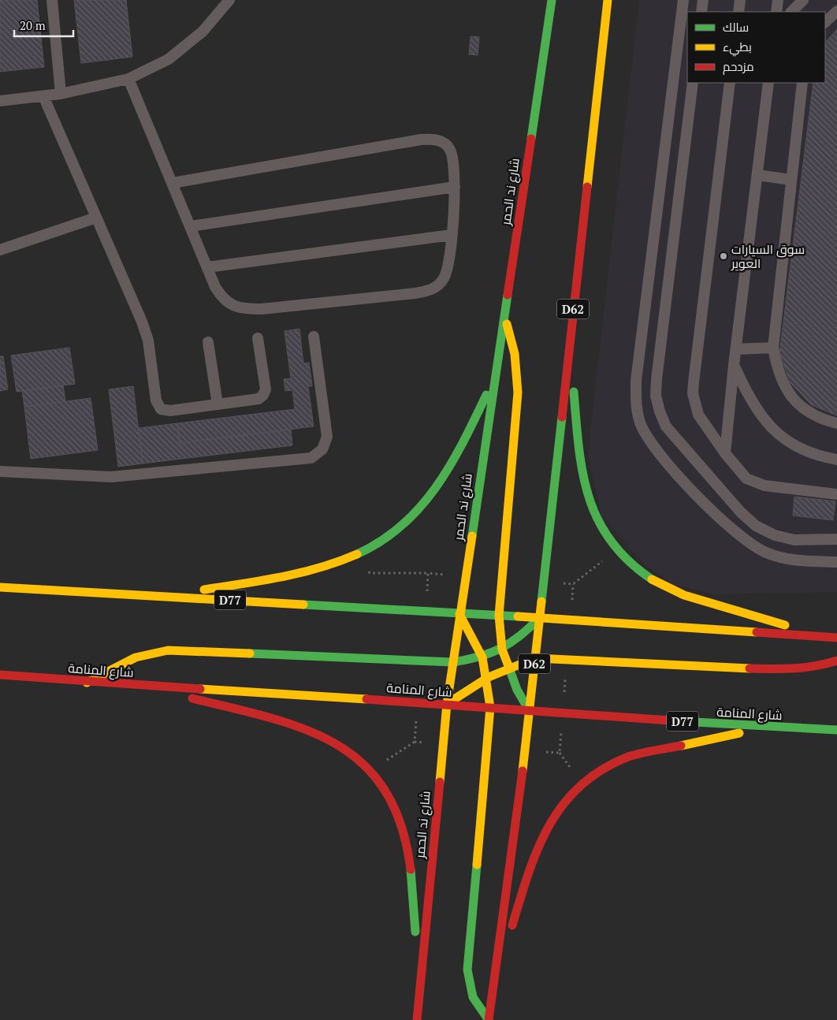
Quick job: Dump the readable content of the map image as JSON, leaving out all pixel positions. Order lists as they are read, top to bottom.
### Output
{
  "streets": {
    "main road": [
      "شارع ند الحمر",
      "D62",
      "D77",
      "شارع المنامة"
    ]
  },
  "crossings": [
    ["شارع ند الحمر", "D77"],
    ["شارع ند الحمر", "شارع المنامة"],
    ["D62", "D77"],
    ["D62", "شارع المنامة"]
  ],
  "places": ["سوق السيارات العوير"],
  "legend": ["سالك", "بطيء", "مزدحم"],
  "scale_bar": "20 m"
}
